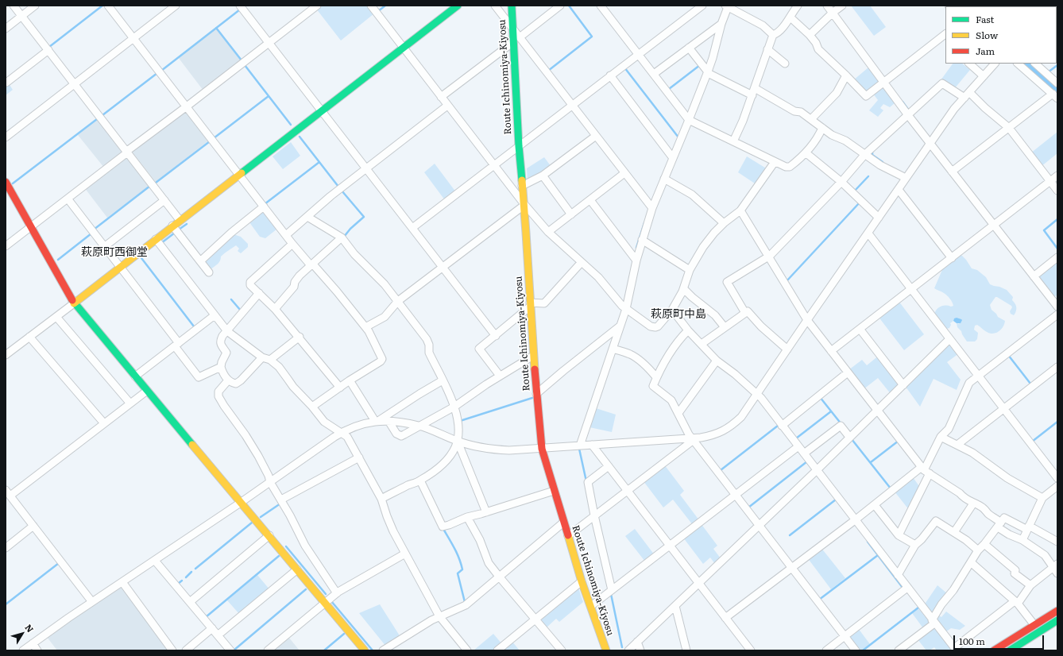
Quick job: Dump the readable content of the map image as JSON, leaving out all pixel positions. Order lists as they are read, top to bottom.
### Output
{
  "streets": {
    "street": ["Route Ichinomiya-Kiyosu"]
  },
  "districts": ["萩原町西御堂", "萩原町中島"],
  "legend": ["Fast", "Slow", "Jam"],
  "scale_bar": "100 m",
  "north": "top right"
}
